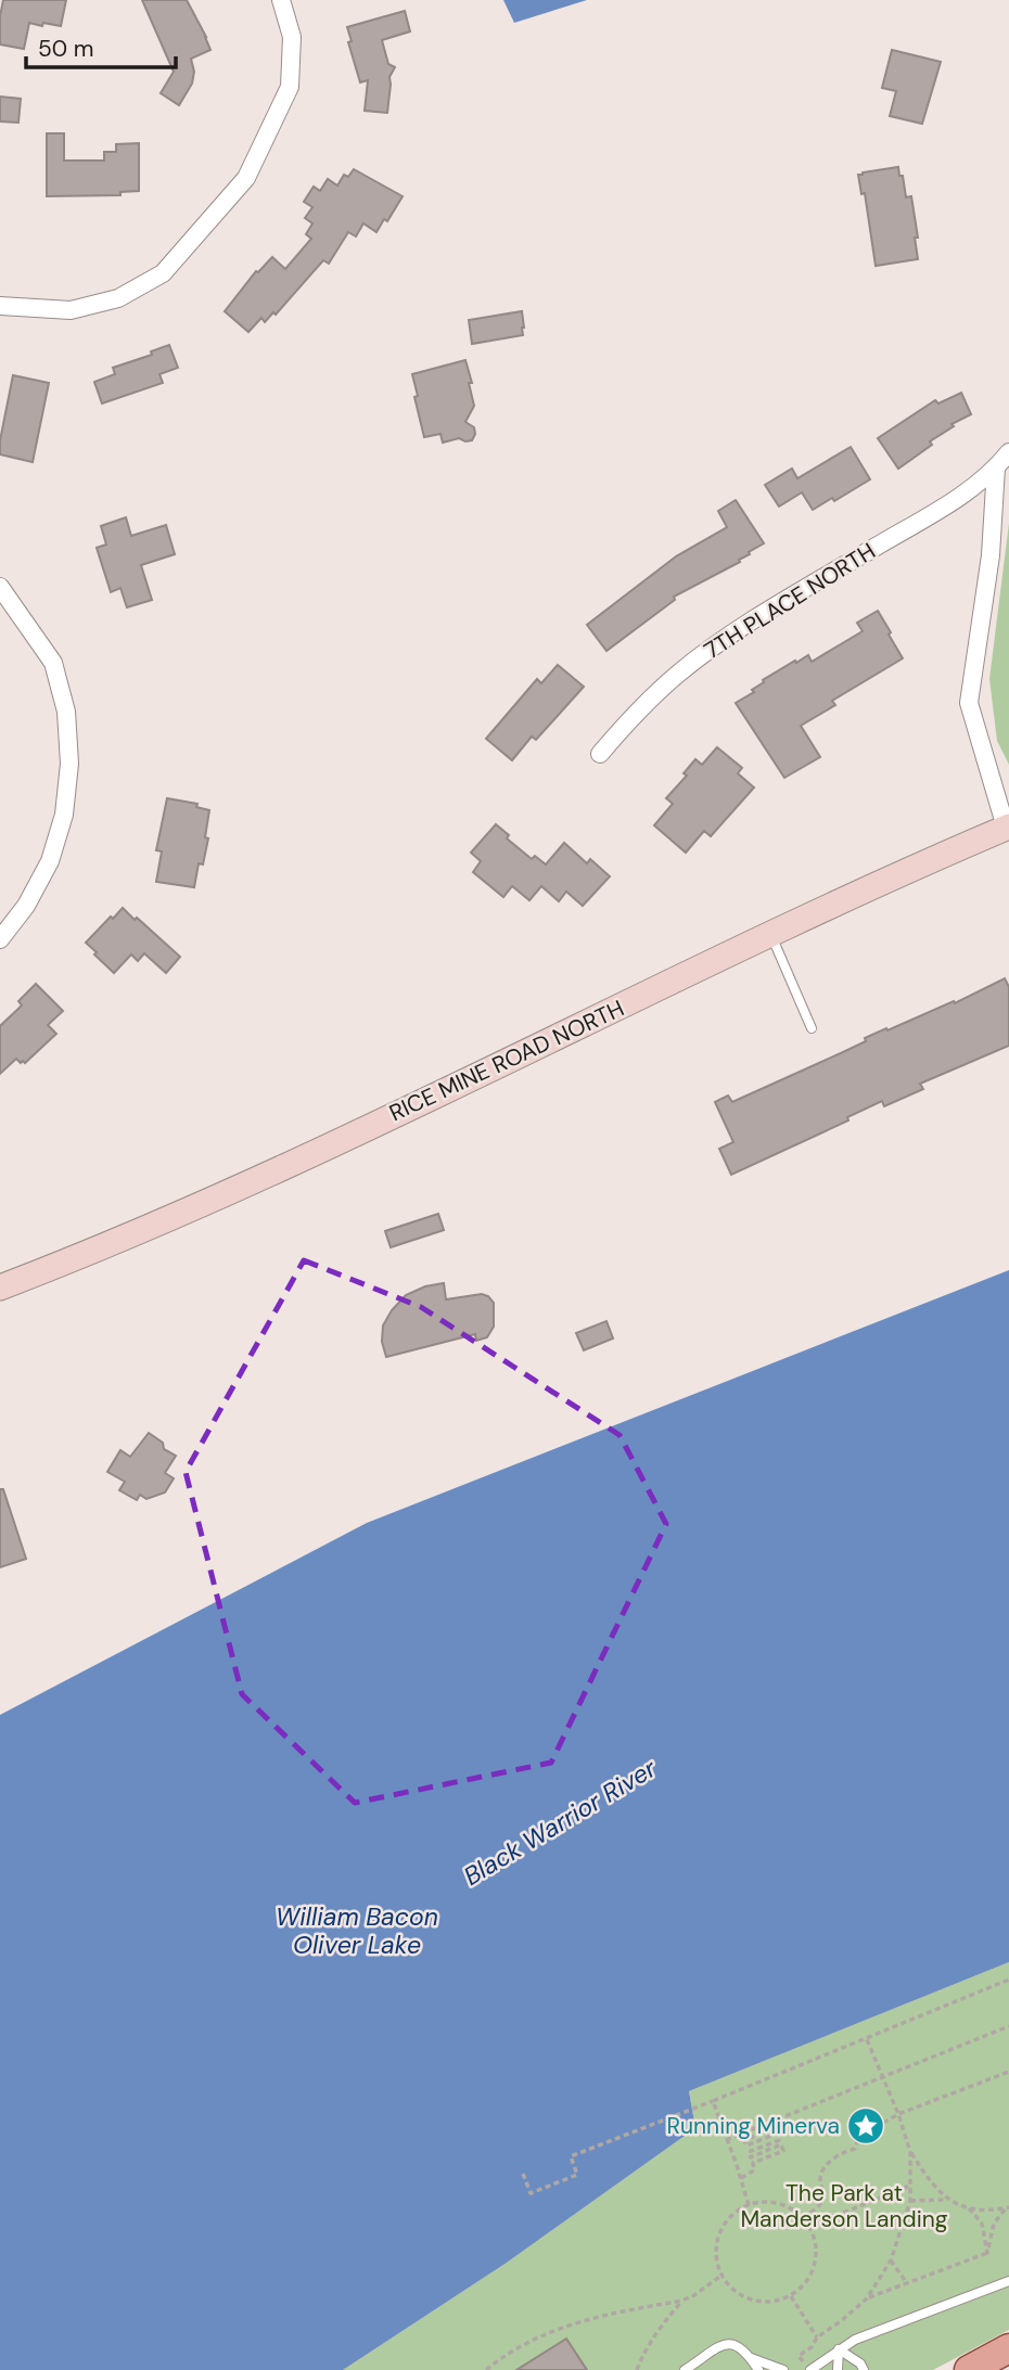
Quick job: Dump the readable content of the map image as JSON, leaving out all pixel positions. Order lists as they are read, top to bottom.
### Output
{
  "streets": {
    "main road": ["RICE MINE ROAD NORTH"],
    "street": ["7TH PLACE NORTH"]
  },
  "water": ["Black Warrior River", "William Bacon Oliver Lake"],
  "parks": ["The Park at Manderson Landing"],
  "places": {
    "place": ["Running Minerva"]
  },
  "scale_bar": "50 m"
}
